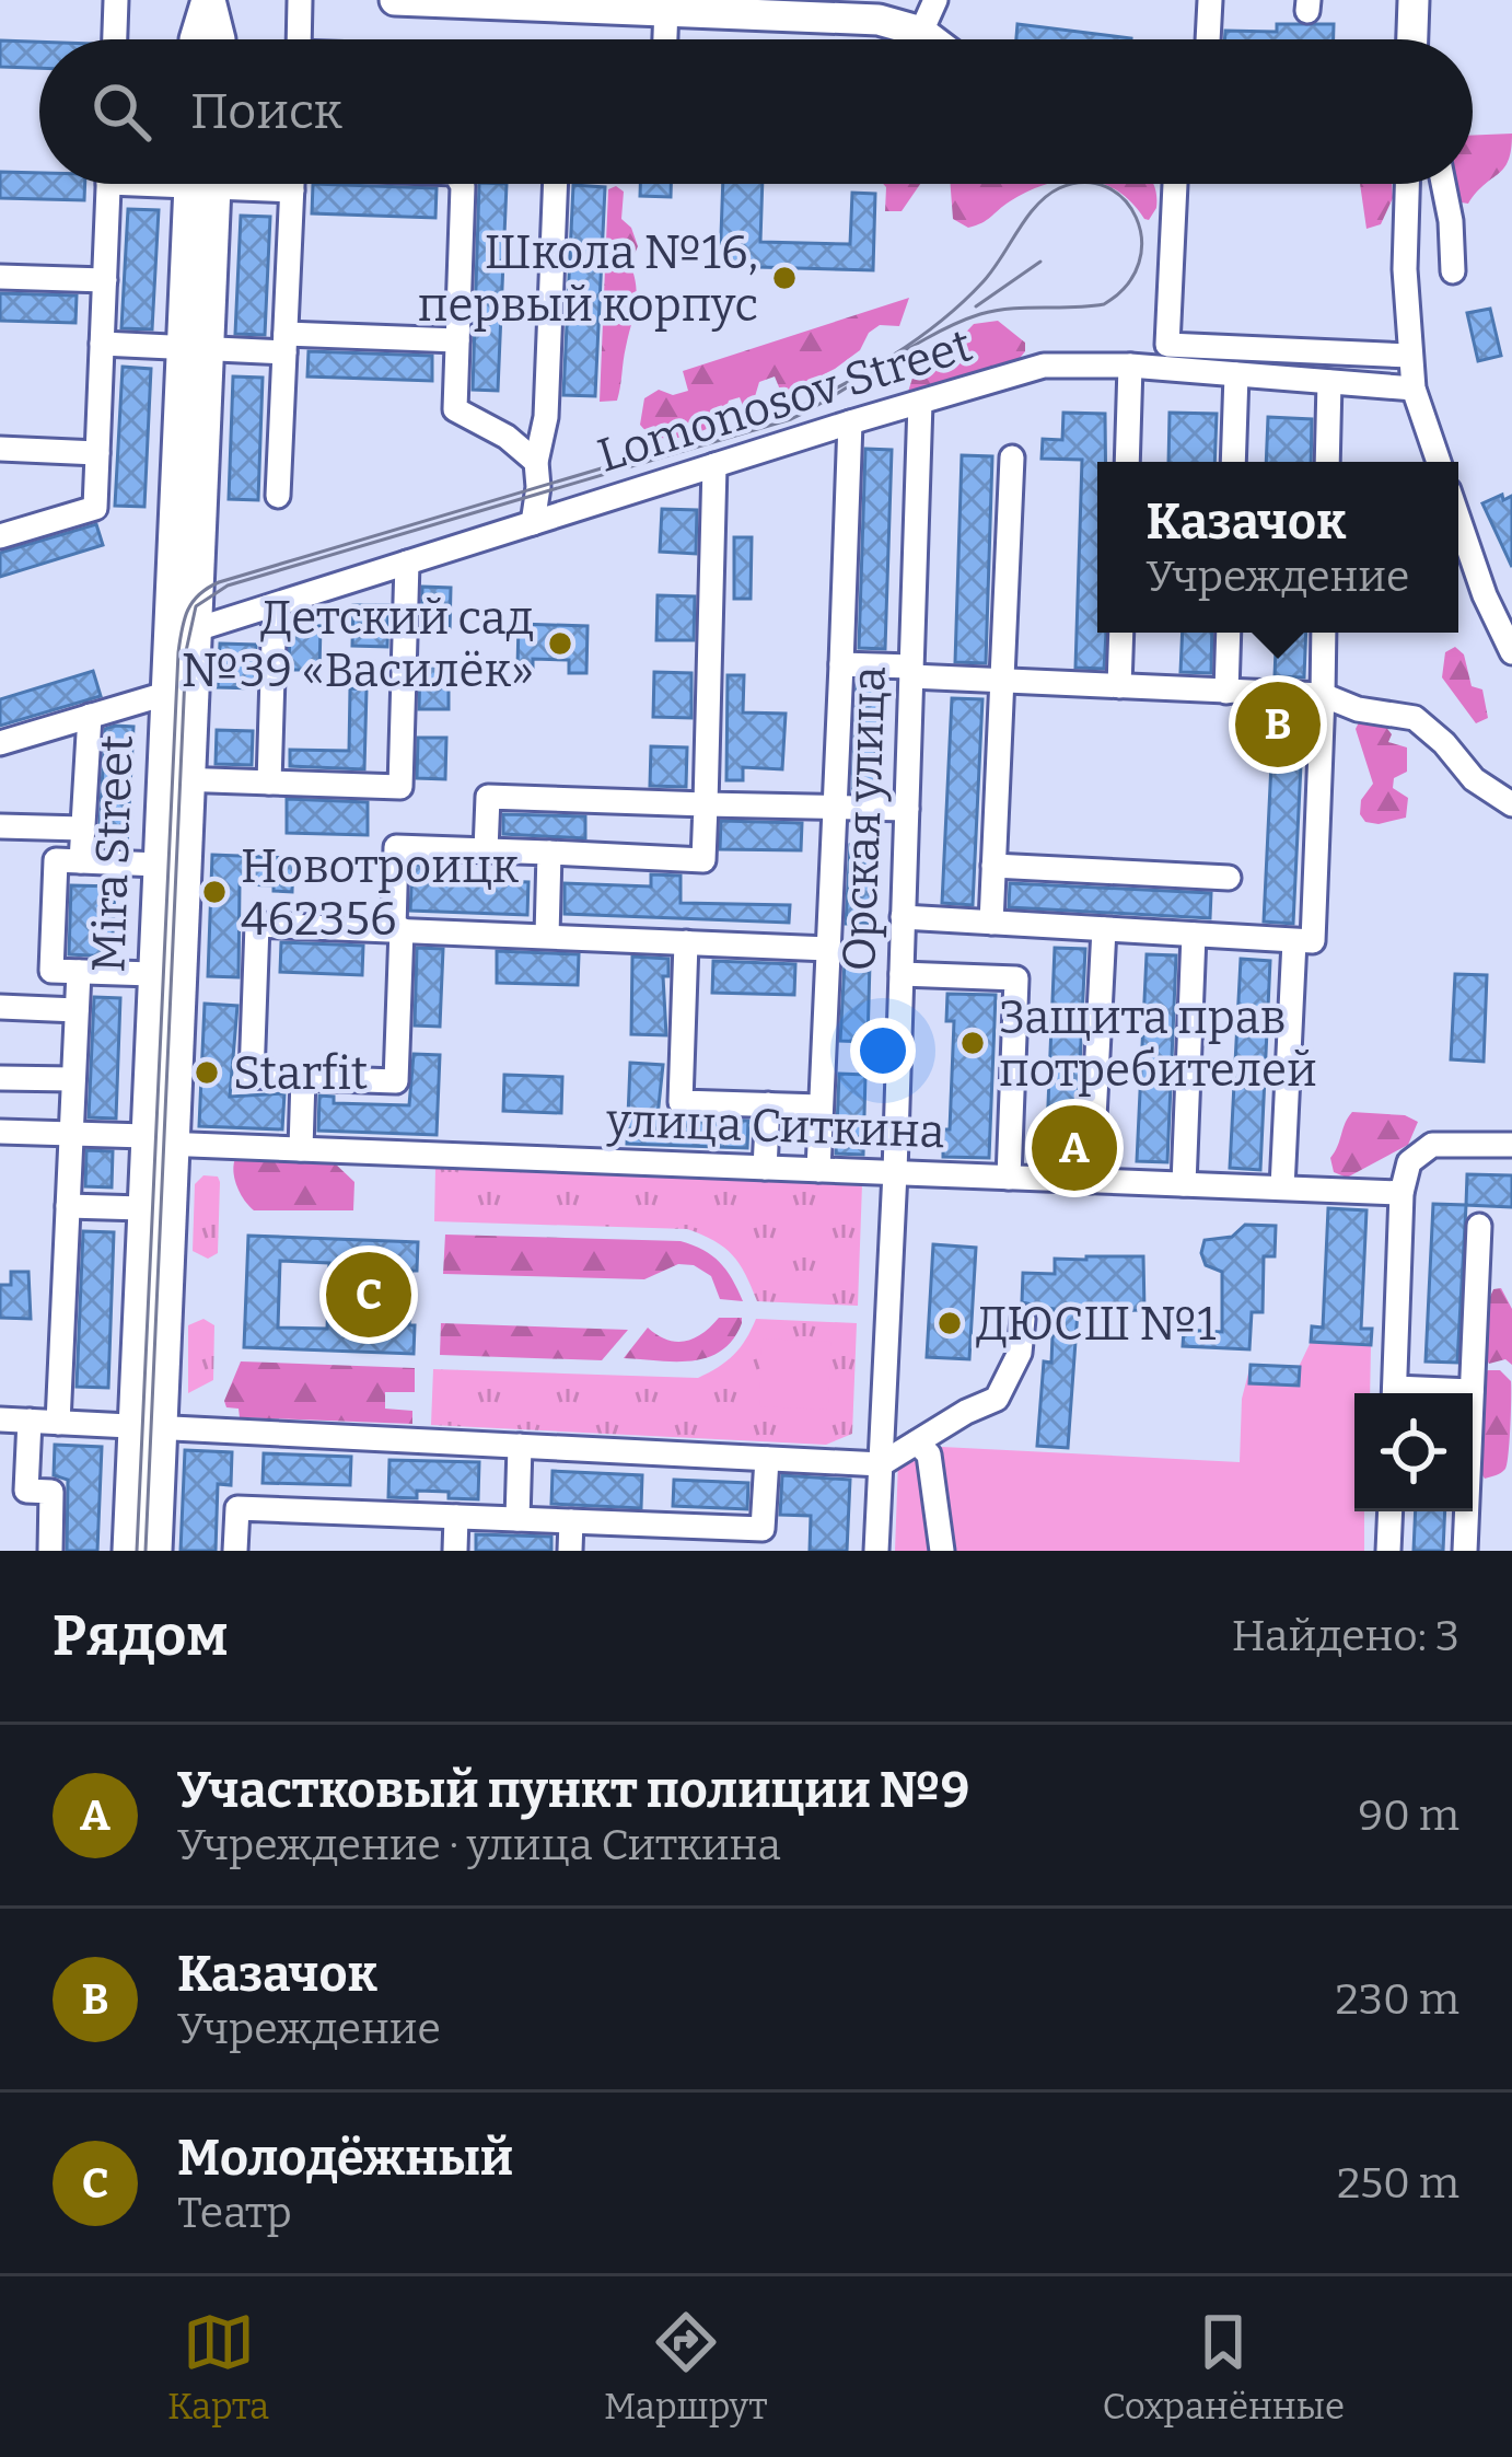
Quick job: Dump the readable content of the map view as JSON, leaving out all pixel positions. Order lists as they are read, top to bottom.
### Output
{
  "streets": {
    "main road": ["Mira Street"],
    "street": ["Lomonosov Street", "Орская улица", "улица Ситкина"]
  },
  "crossings": [
    ["Lomonosov Street", "Орская улица"],
    ["Lomonosov Street", "Mira Street"],
    ["Орская улица", "улица Ситкина"],
    ["Mira Street", "улица Ситкина"]
  ],
  "places": [
    "Школа №16, первый корпус",
    "Детский сад №39 «Василёк»",
    "Новотроицк 462356",
    "Защита прав потребителей",
    "Starfit",
    "ДЮСШ №1"
  ],
  "page": {
    "search": "Поиск",
    "popup": ["Казачок", "Учреждение"],
    "pins": ["B", "A", "C"],
    "heading": ["Рядом", "Найдено: 3"],
    "list": [
      {
        "mark": "A",
        "name": "Участковый пункт полиции №9",
        "note": "Учреждение · улица Ситкина",
        "value": "90 m"
      },
      {
        "mark": "B",
        "name": "Казачок",
        "note": "Учреждение",
        "value": "230 m"
      },
      {
        "mark": "C",
        "name": "Молодёжный",
        "note": "Театр",
        "value": "250 m"
      }
    ],
    "nav": ["Карта", "Маршрут", "Сохранённые"]
  }
}
